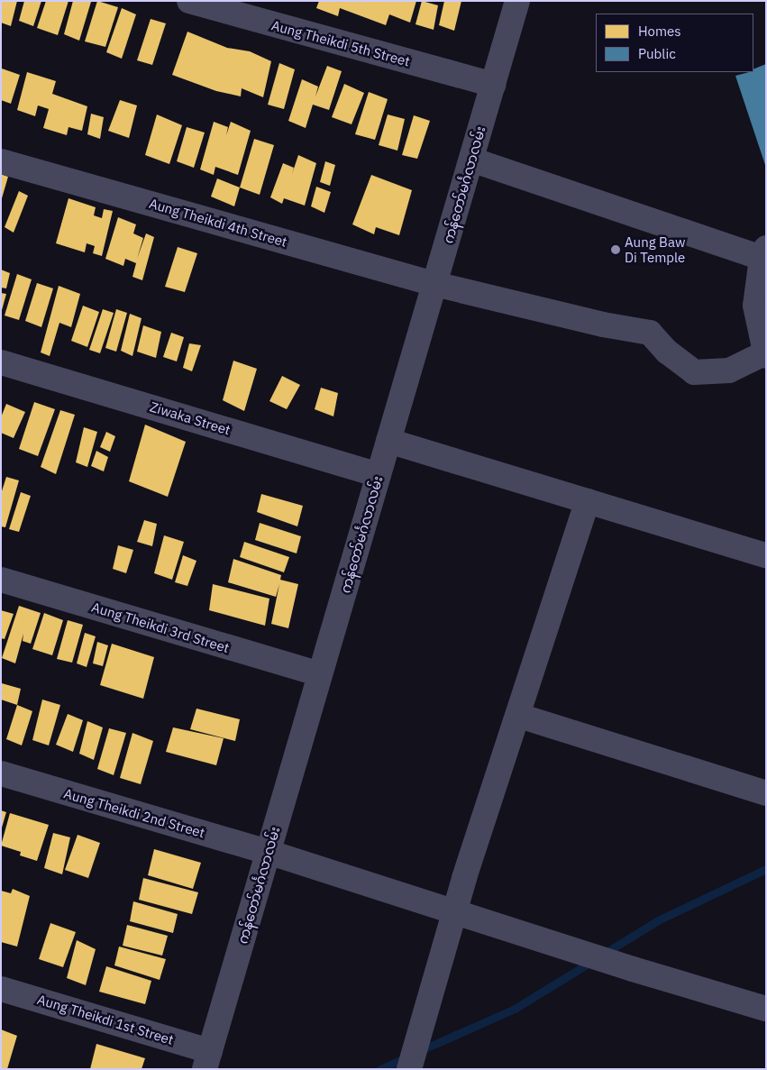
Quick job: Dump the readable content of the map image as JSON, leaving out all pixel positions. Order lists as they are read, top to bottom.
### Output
{
  "streets": {
    "street": [
      "Aung Theikdi 5th Street",
      "ကန်တော်မင်္ဂလာလမ်း",
      "Aung Theikdi 4th Street",
      "Ziwaka Street",
      "Aung Theikdi 3rd Street",
      "Aung Theikdi 2nd Street",
      "Aung Theikdi 1st Street"
    ]
  },
  "crossings": [
    ["Aung Theikdi 5th Street", "ကန်တော်မင်္ဂလာလမ်း"],
    ["ကန်တော်မင်္ဂလာလမ်း", "Aung Theikdi 4th Street"],
    ["ကန်တော်မင်္ဂလာလမ်း", "Ziwaka Street"],
    ["ကန်တော်မင်္ဂလာလမ်း", "Aung Theikdi 3rd Street"],
    ["ကန်တော်မင်္ဂလာလမ်း", "Aung Theikdi 2nd Street"],
    ["ကန်တော်မင်္ဂလာလမ်း", "Aung Theikdi 1st Street"]
  ],
  "places": ["Aung Baw Di Temple"],
  "legend": ["Homes", "Public"]
}
